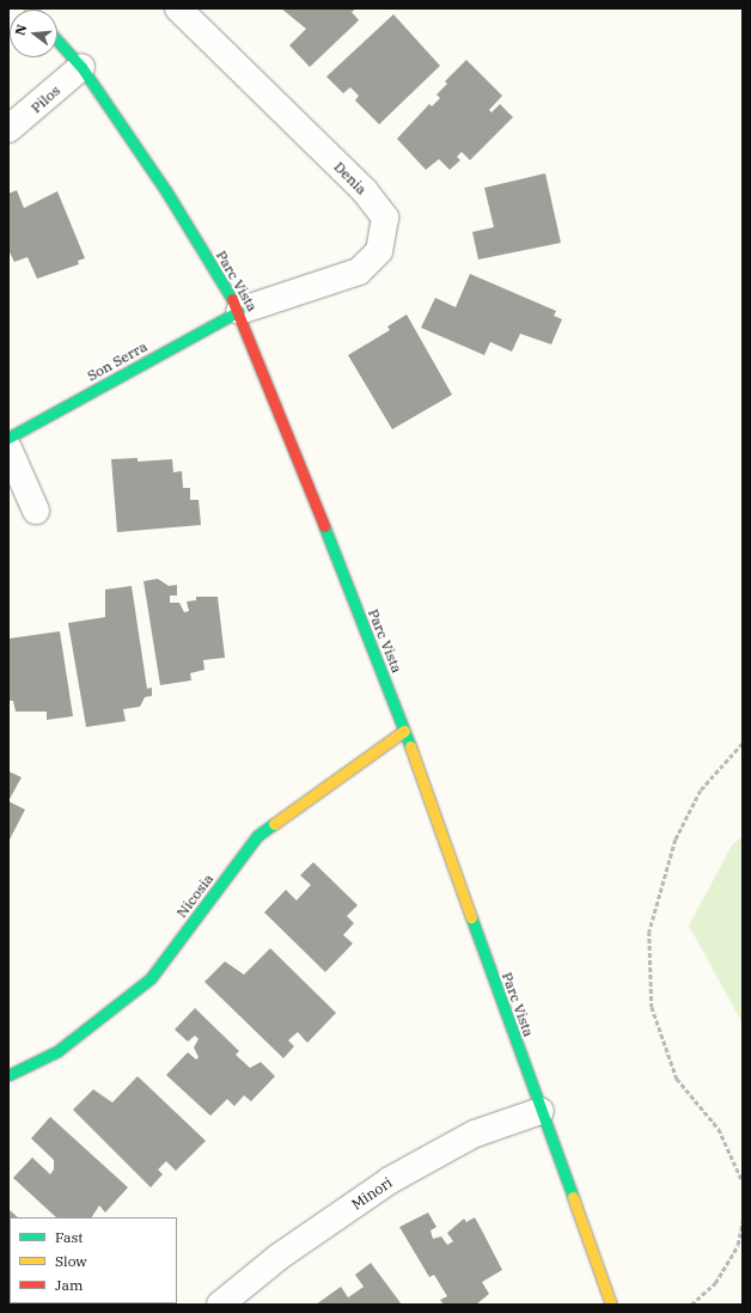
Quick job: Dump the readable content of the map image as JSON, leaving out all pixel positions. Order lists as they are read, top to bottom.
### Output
{
  "streets": {
    "street": [
      "Pilos",
      "Denia",
      "Parc Vista",
      "Son Serra",
      "Nicosia",
      "Minori"
    ]
  },
  "crossings": [
    ["Pilos", "Parc Vista"],
    ["Denia", "Parc Vista"],
    ["Denia", "Son Serra"],
    ["Parc Vista", "Son Serra"],
    ["Parc Vista", "Nicosia"],
    ["Parc Vista", "Minori"]
  ],
  "legend": ["Fast", "Slow", "Jam"],
  "north": "left"
}
